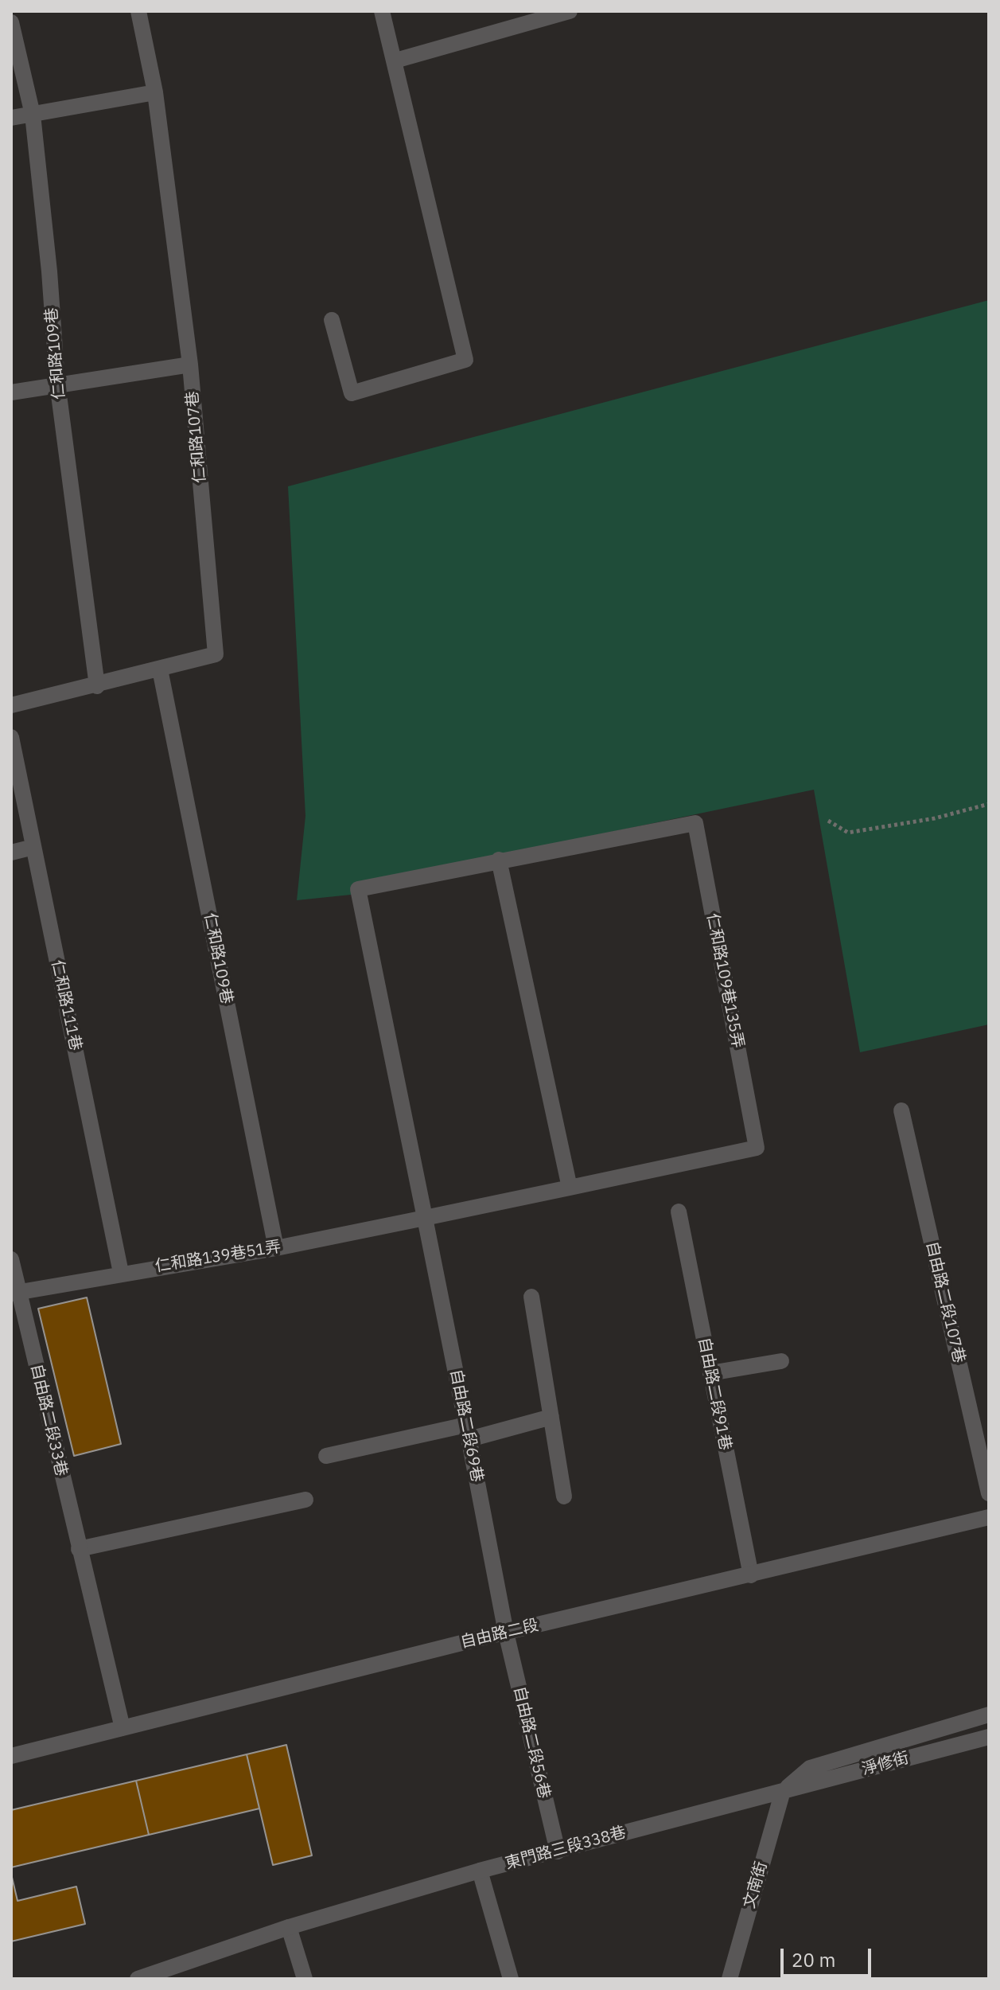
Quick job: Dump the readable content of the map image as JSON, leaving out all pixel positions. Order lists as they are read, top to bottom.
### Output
{
  "streets": {
    "street": [
      "仁和路109巷",
      "仁和路107巷",
      "仁和路109巷135弄",
      "仁和路111巷",
      "仁和路139巷51弄",
      "自由路二段107巷",
      "自由路二段91巷",
      "自由路二段33巷",
      "自由路二段69巷",
      "自由路二段",
      "自由路二段56巷",
      "淨修街",
      "東門路三段338巷",
      "文南街"
    ]
  },
  "crossings": [
    ["仁和路109巷", "仁和路107巷"],
    ["仁和路109巷", "仁和路139巷51弄"],
    ["仁和路109巷135弄", "仁和路139巷51弄"],
    ["仁和路109巷135弄", "自由路二段69巷"],
    ["仁和路111巷", "仁和路139巷51弄"],
    ["仁和路139巷51弄", "自由路二段33巷"],
    ["仁和路139巷51弄", "自由路二段69巷"],
    ["自由路二段91巷", "自由路二段"],
    ["自由路二段33巷", "自由路二段"],
    ["自由路二段69巷", "自由路二段"],
    ["自由路二段69巷", "自由路二段56巷"],
    ["自由路二段", "自由路二段56巷"],
    ["自由路二段56巷", "東門路三段338巷"],
    ["淨修街", "東門路三段338巷"],
    ["淨修街", "文南街"],
    ["東門路三段338巷", "文南街"]
  ],
  "scale_bar": "20 m"
}
